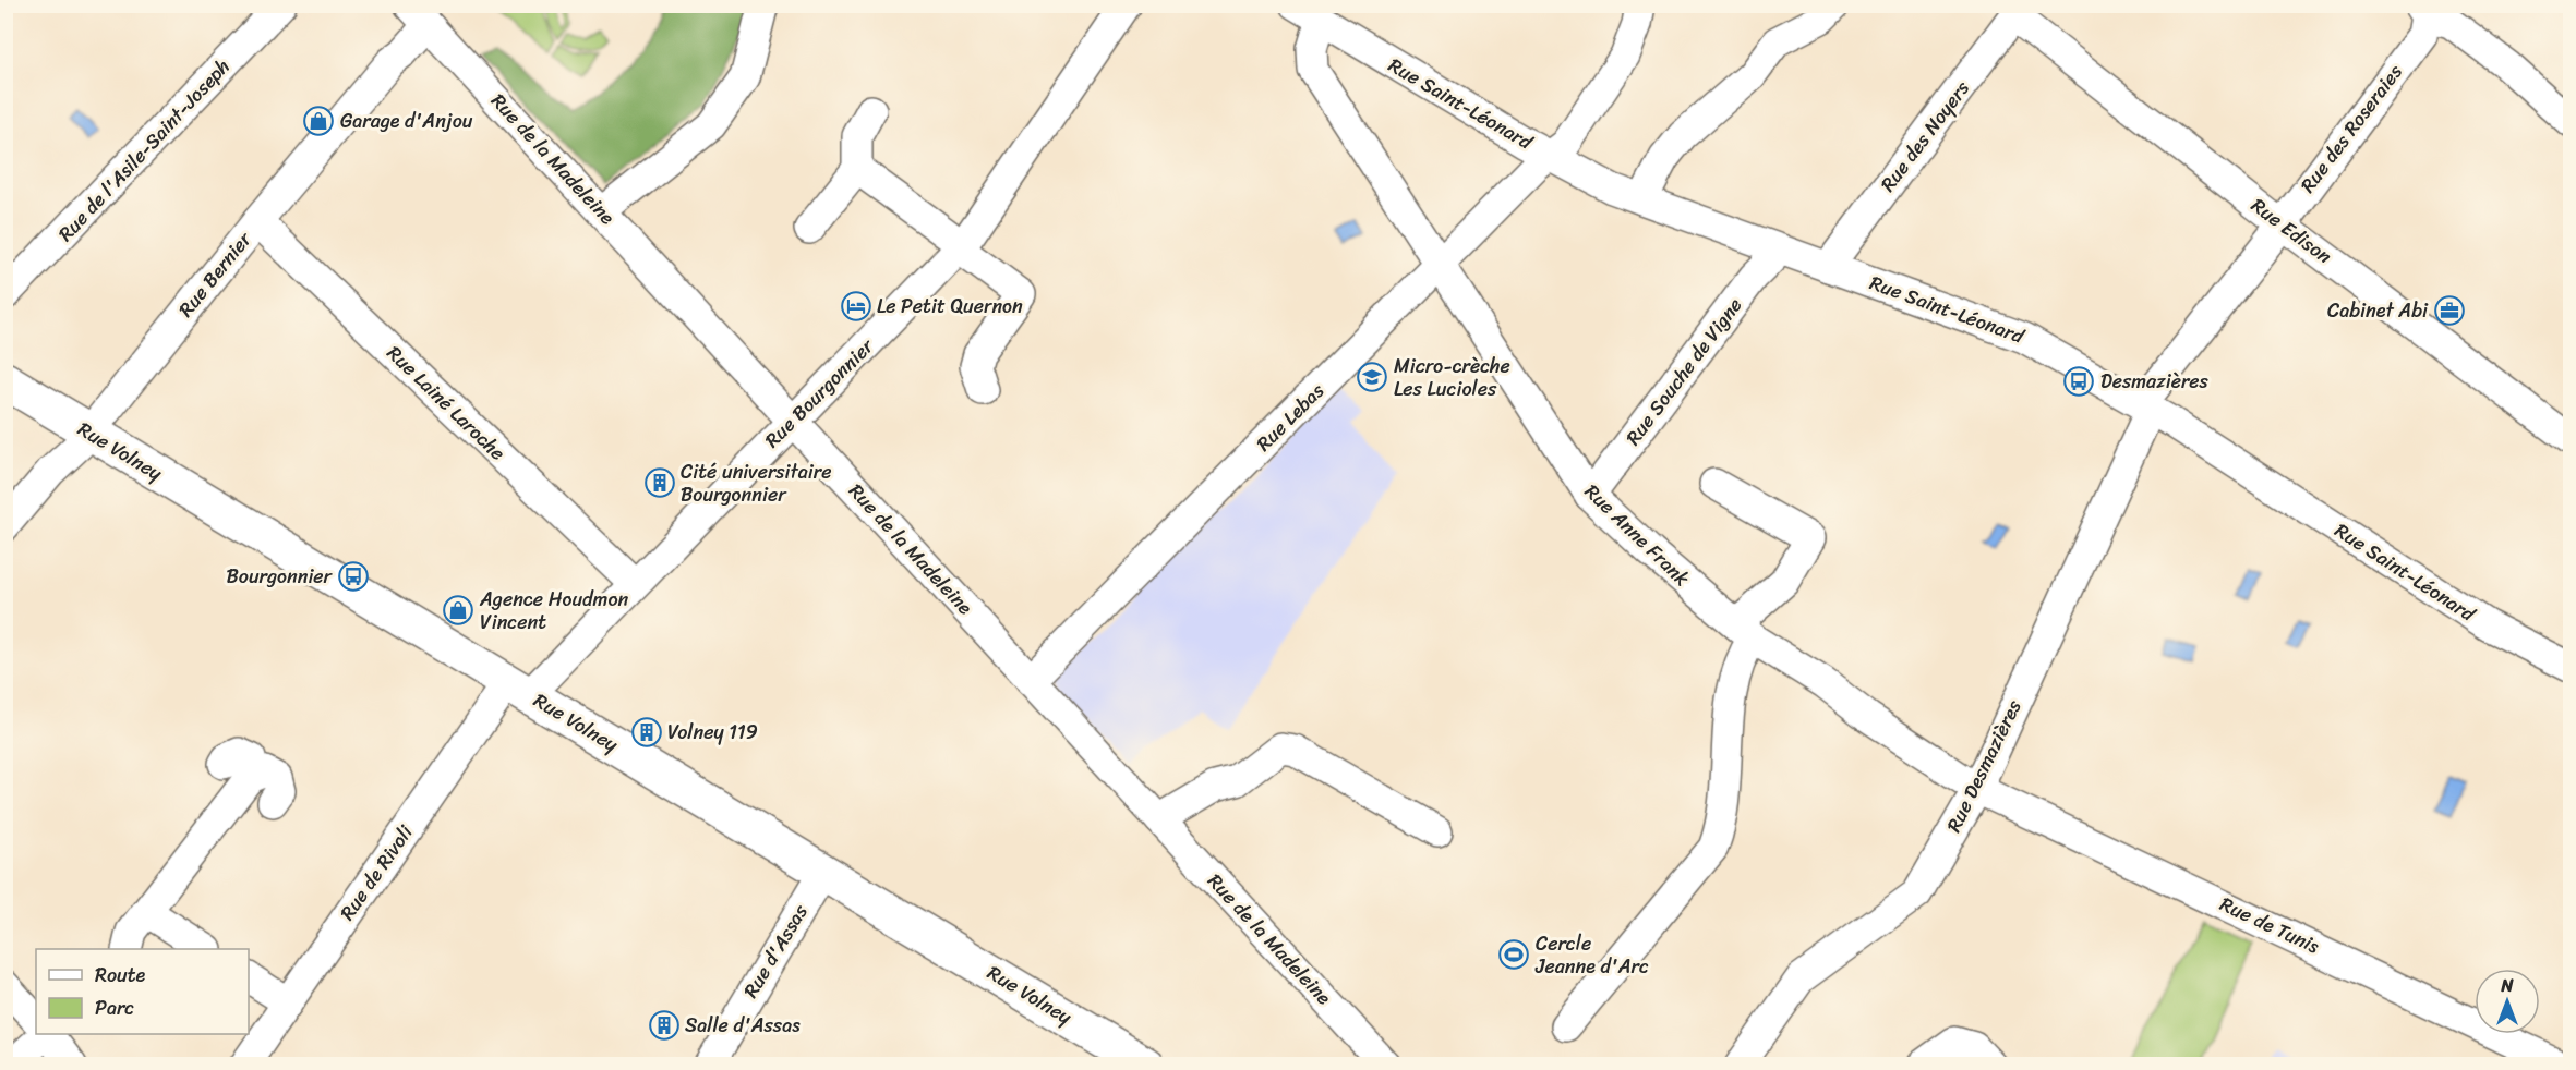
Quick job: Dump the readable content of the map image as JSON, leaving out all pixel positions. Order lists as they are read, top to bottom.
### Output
{
  "streets": {
    "main road": ["Rue Volney"],
    "street": [
      "Rue Saint-Léonard",
      "Rue des Roseraies",
      "Rue des Noyers",
      "Rue de l'Asile-Saint-Joseph",
      "Rue de la Madeleine",
      "Rue Edison",
      "Rue Bernier",
      "Rue Souche de Vigne",
      "Rue Bourgonnier",
      "Rue Lainé Laroche",
      "Rue Lebas",
      "Rue Anne Frank",
      "Rue Desmazières",
      "Rue de Rivoli",
      "Rue de Tunis",
      "Rue d'Assas"
    ]
  },
  "crossings": [
    ["Rue Saint-Léonard", "Rue des Roseraies"],
    ["Rue Saint-Léonard", "Rue des Noyers"],
    ["Rue Saint-Léonard", "Rue Souche de Vigne"],
    ["Rue Saint-Léonard", "Rue Lebas"],
    ["Rue Saint-Léonard", "Rue Anne Frank"],
    ["Rue Saint-Léonard", "Rue Desmazières"],
    ["Rue des Roseraies", "Rue Edison"],
    ["Rue des Roseraies", "Rue Desmazières"],
    ["Rue des Noyers", "Rue Edison"],
    ["Rue de la Madeleine", "Rue Bernier"],
    ["Rue de la Madeleine", "Rue Bourgonnier"],
    ["Rue de la Madeleine", "Rue Lebas"],
    ["Rue Bernier", "Rue Lainé Laroche"],
    ["Rue Bernier", "Rue Volney"],
    ["Rue Souche de Vigne", "Rue Anne Frank"],
    ["Rue Bourgonnier", "Rue Lainé Laroche"],
    ["Rue Bourgonnier", "Rue Volney"],
    ["Rue Bourgonnier", "Rue de Rivoli"],
    ["Rue Lebas", "Rue Anne Frank"],
    ["Rue Volney", "Rue de Rivoli"],
    ["Rue Volney", "Rue d'Assas"],
    ["Rue Anne Frank", "Rue Desmazières"],
    ["Rue Anne Frank", "Rue de Tunis"],
    ["Rue Desmazières", "Rue de Tunis"]
  ],
  "places": {
    "shop": ["Garage d'Anjou", "Agence Houdmon Vincent"],
    "hotel": ["Le Petit Quernon"],
    "office": ["Cabinet Abi"],
    "school or university": ["Micro-crèche Les Lucioles"],
    "bus stop": ["Desmazières", "Bourgonnier"],
    "building": ["Cité universitaire Bourgonnier", "Volney 119", "Salle d'Assas"],
    "sports": ["Cercle Jeanne d'Arc"]
  },
  "legend": ["Route", "Parc"],
  "north": "top"
}
